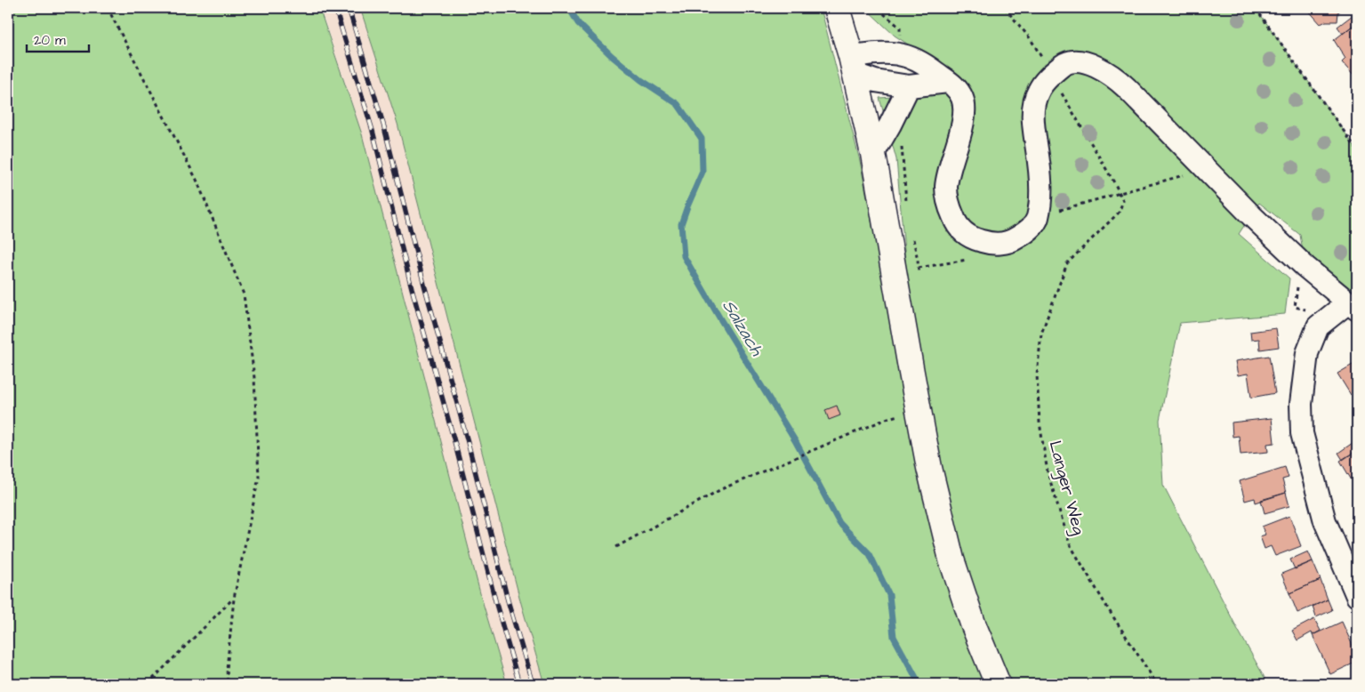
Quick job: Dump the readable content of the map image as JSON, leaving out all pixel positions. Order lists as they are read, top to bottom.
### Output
{
  "streets": {
    "path": ["Langer Weg"]
  },
  "water": ["Salzach"],
  "scale_bar": "20 m"
}
